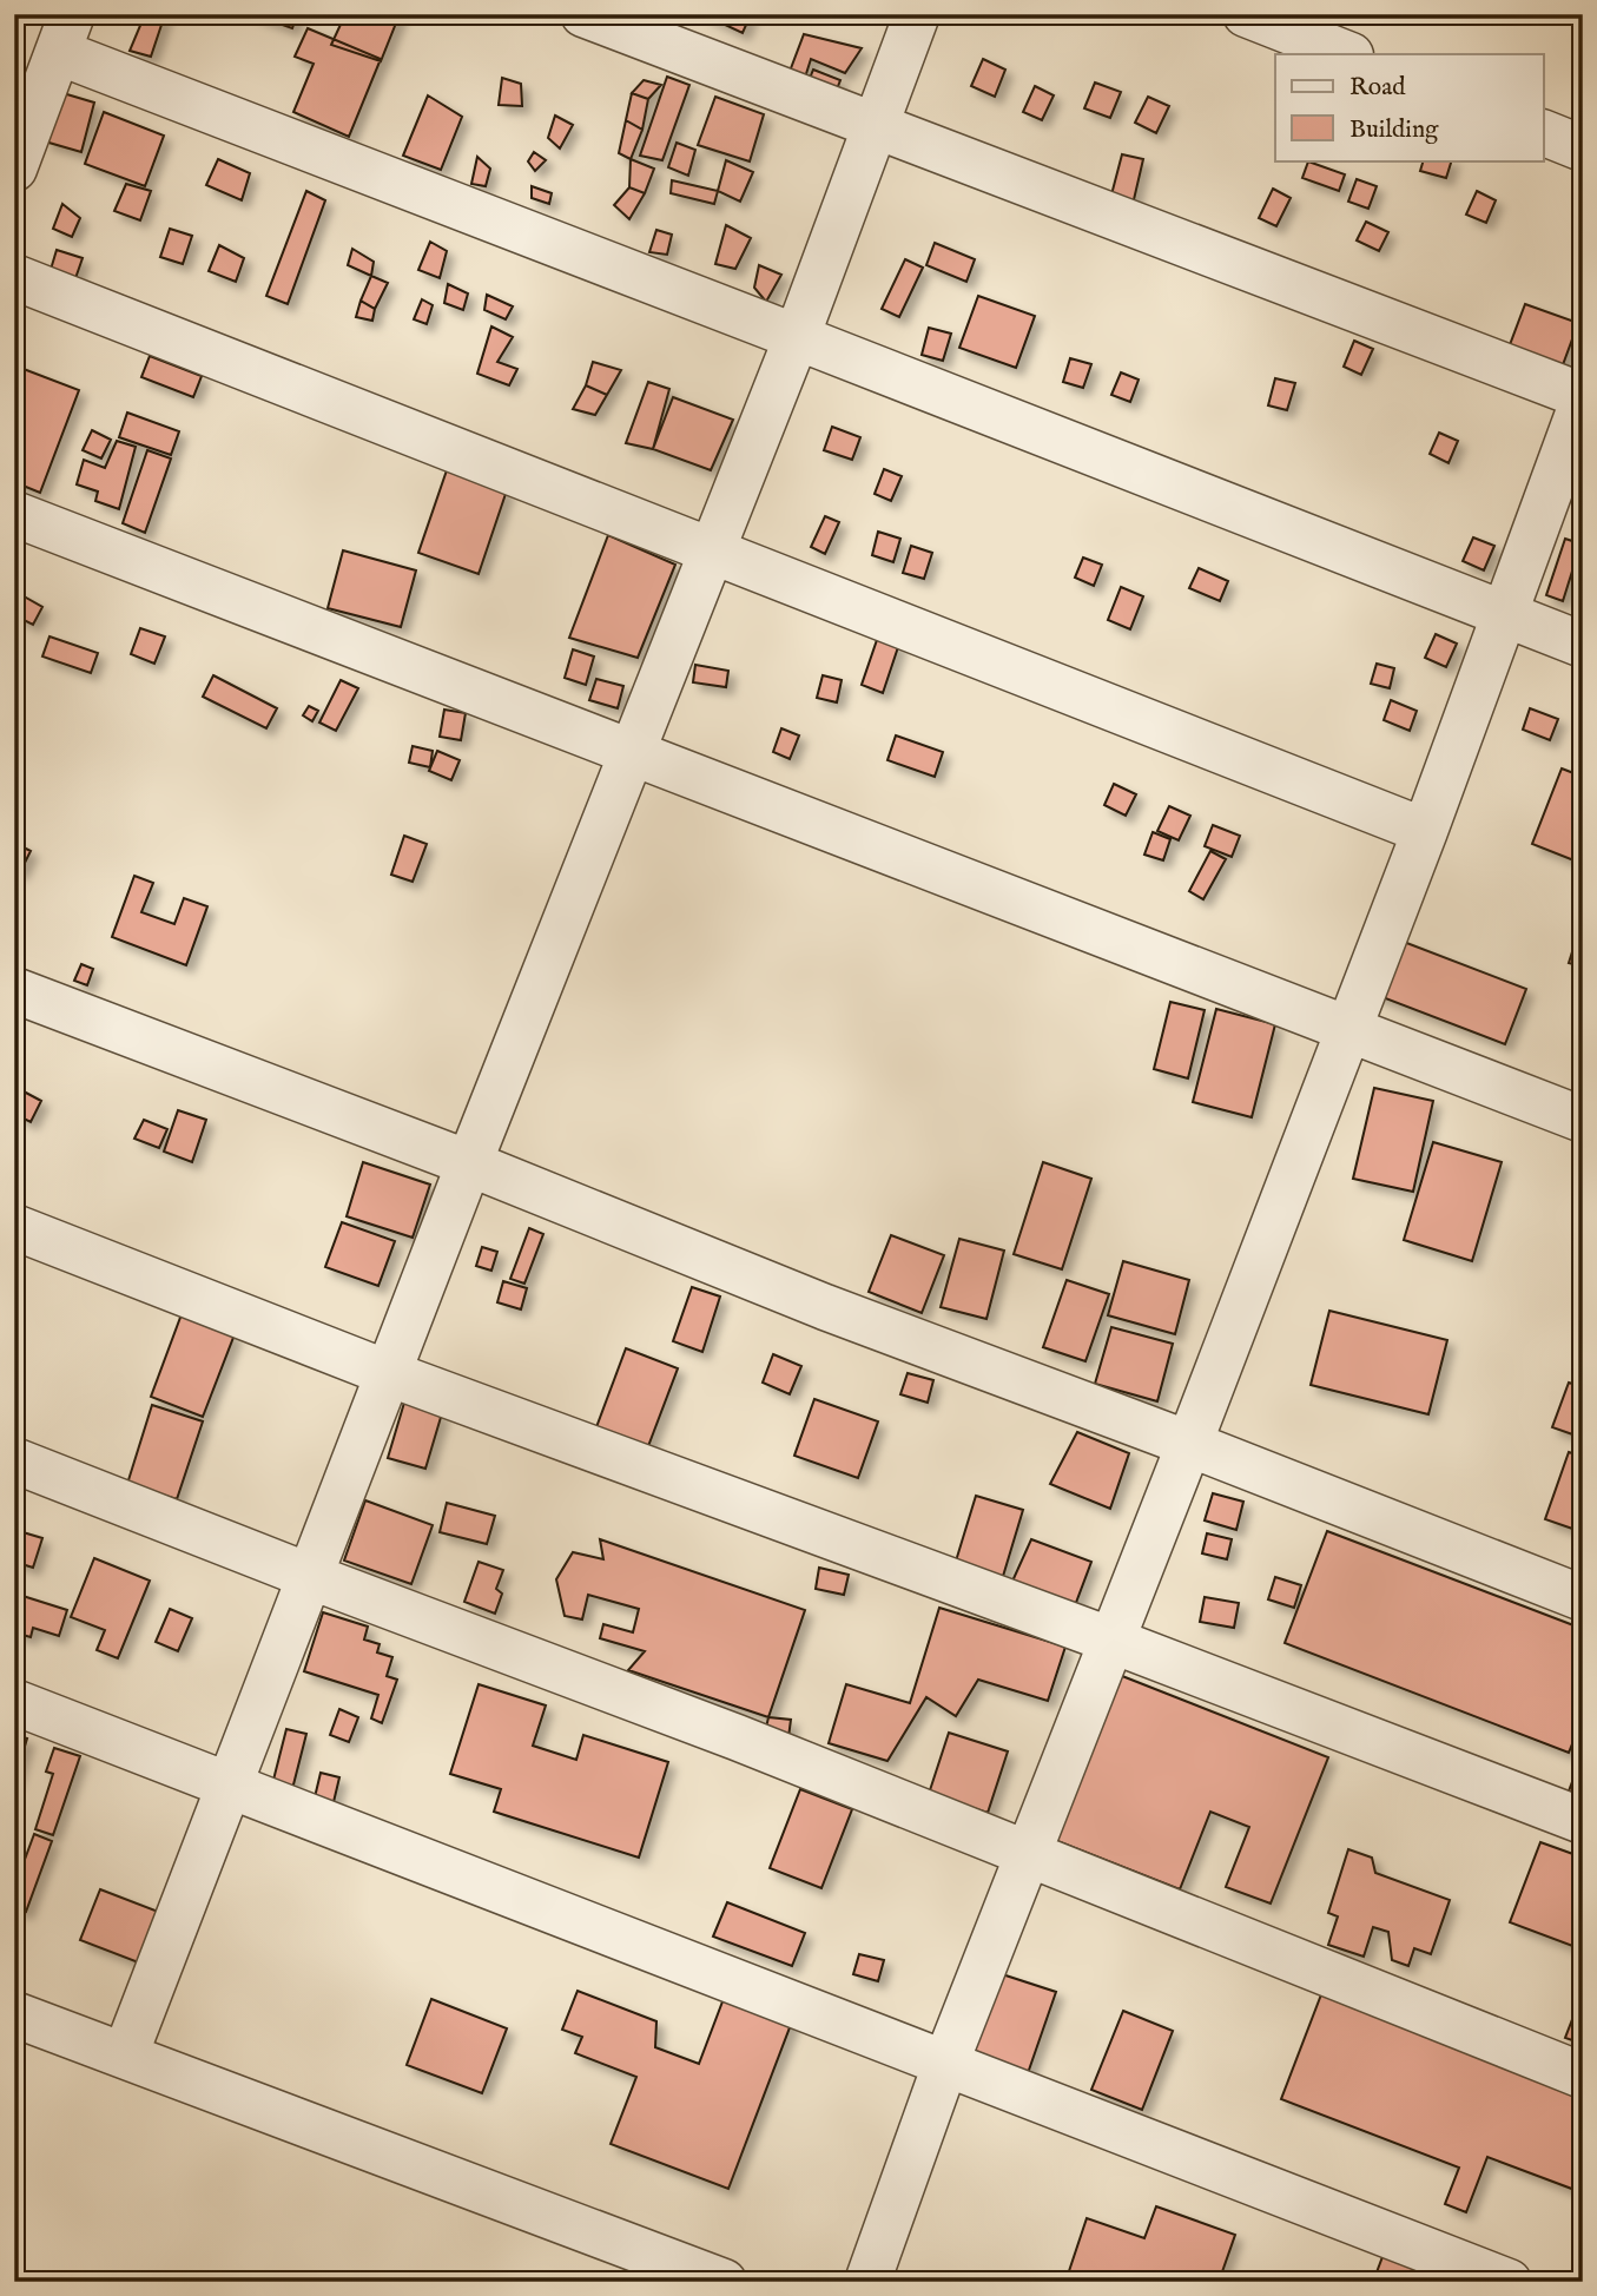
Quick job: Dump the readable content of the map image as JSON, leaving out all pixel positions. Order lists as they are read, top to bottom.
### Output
{
  "legend": ["Road", "Building"]
}
